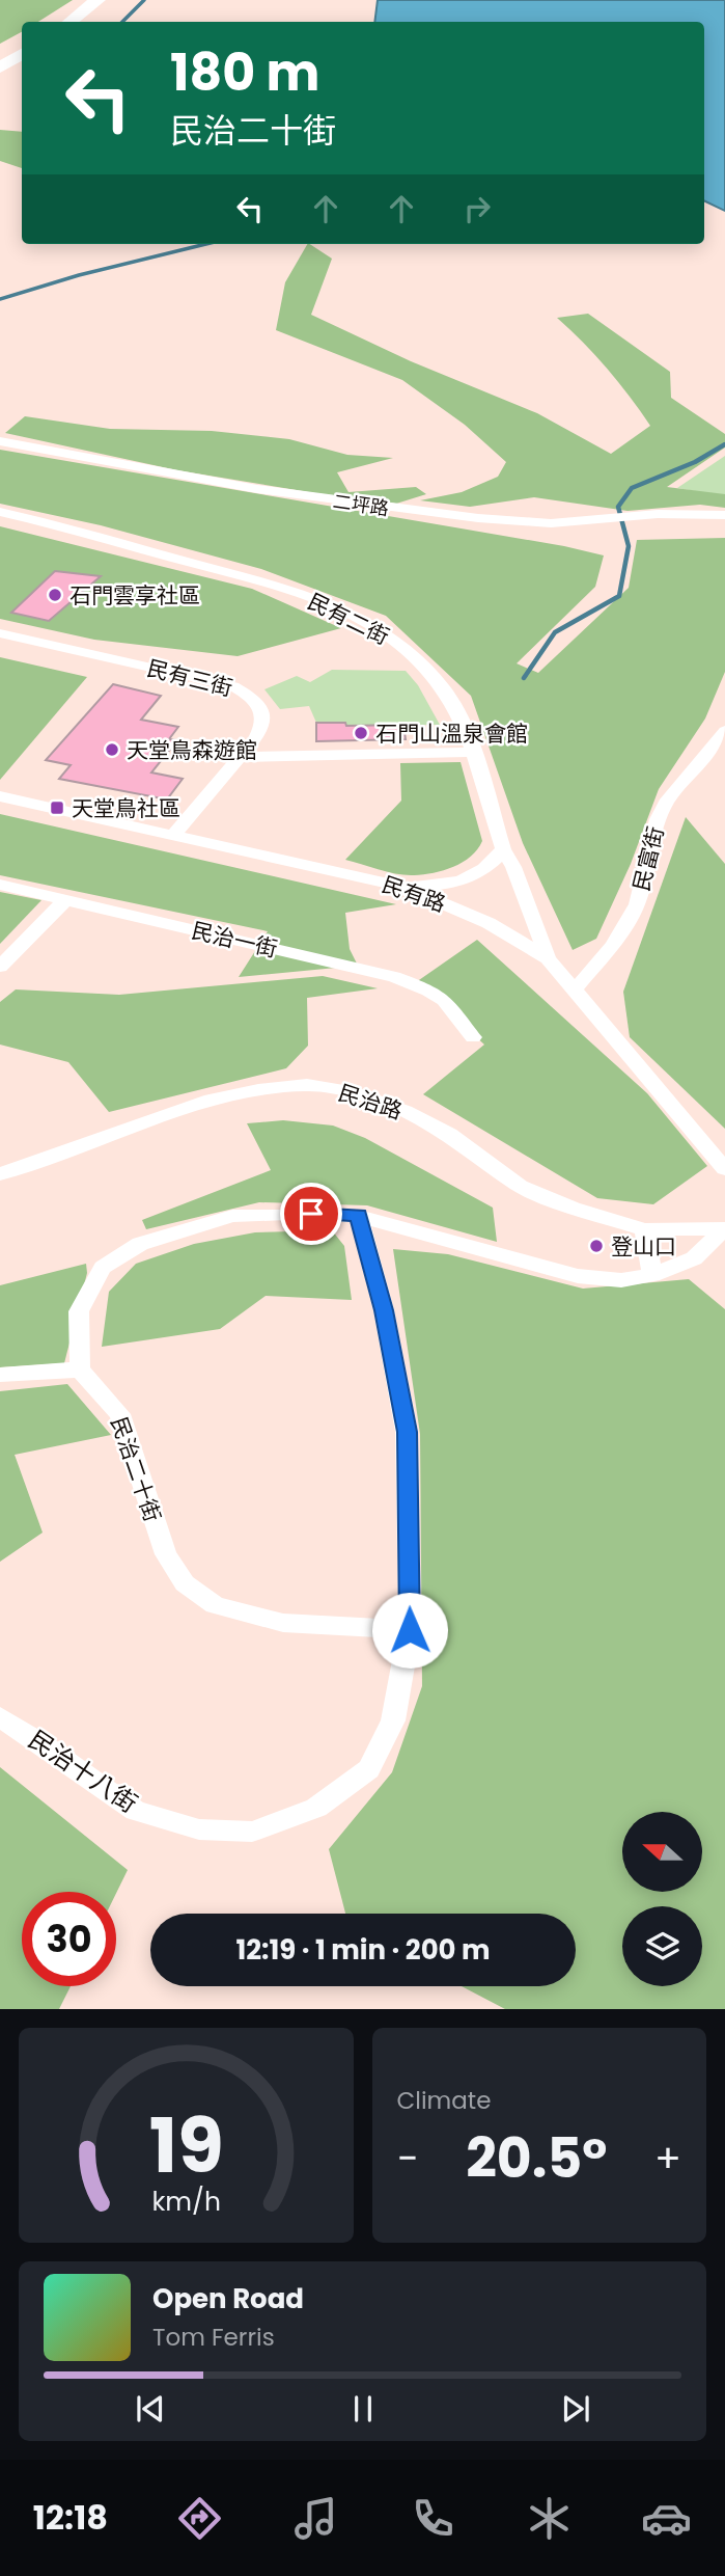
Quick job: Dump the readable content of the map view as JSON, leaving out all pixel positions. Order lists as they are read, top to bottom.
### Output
{
  "streets": {
    "street": [
      "二坪路",
      "民有二街",
      "民有三街",
      "民富街",
      "民有路",
      "民治一街",
      "民治路",
      "民治二十街",
      "民治十八街"
    ]
  },
  "crossings": [
    ["民有二街", "民有路"],
    ["民有三街", "民有路"],
    ["民富街", "民有路"],
    ["民治二十街", "民治十八街"]
  ],
  "places": {
    "other": [
      "石門雲享社區",
      "石門山溫泉會館",
      "天堂鳥森遊館",
      "登山口"
    ],
    "transit": ["天堂鳥社區"]
  },
  "north": "left",
  "page": {
    "turn": ["180 m", "民治二十街"],
    "limit": "30",
    "trip": "12:19 · 1 min · 200 m",
    "tile": "Climate",
    "heat": ["−", "20.5°", "+"],
    "song": ["Open Road", "Tom Ferris"],
    "tabs": "12:18",
    "gauge": ["19", "km/h"]
  }
}
